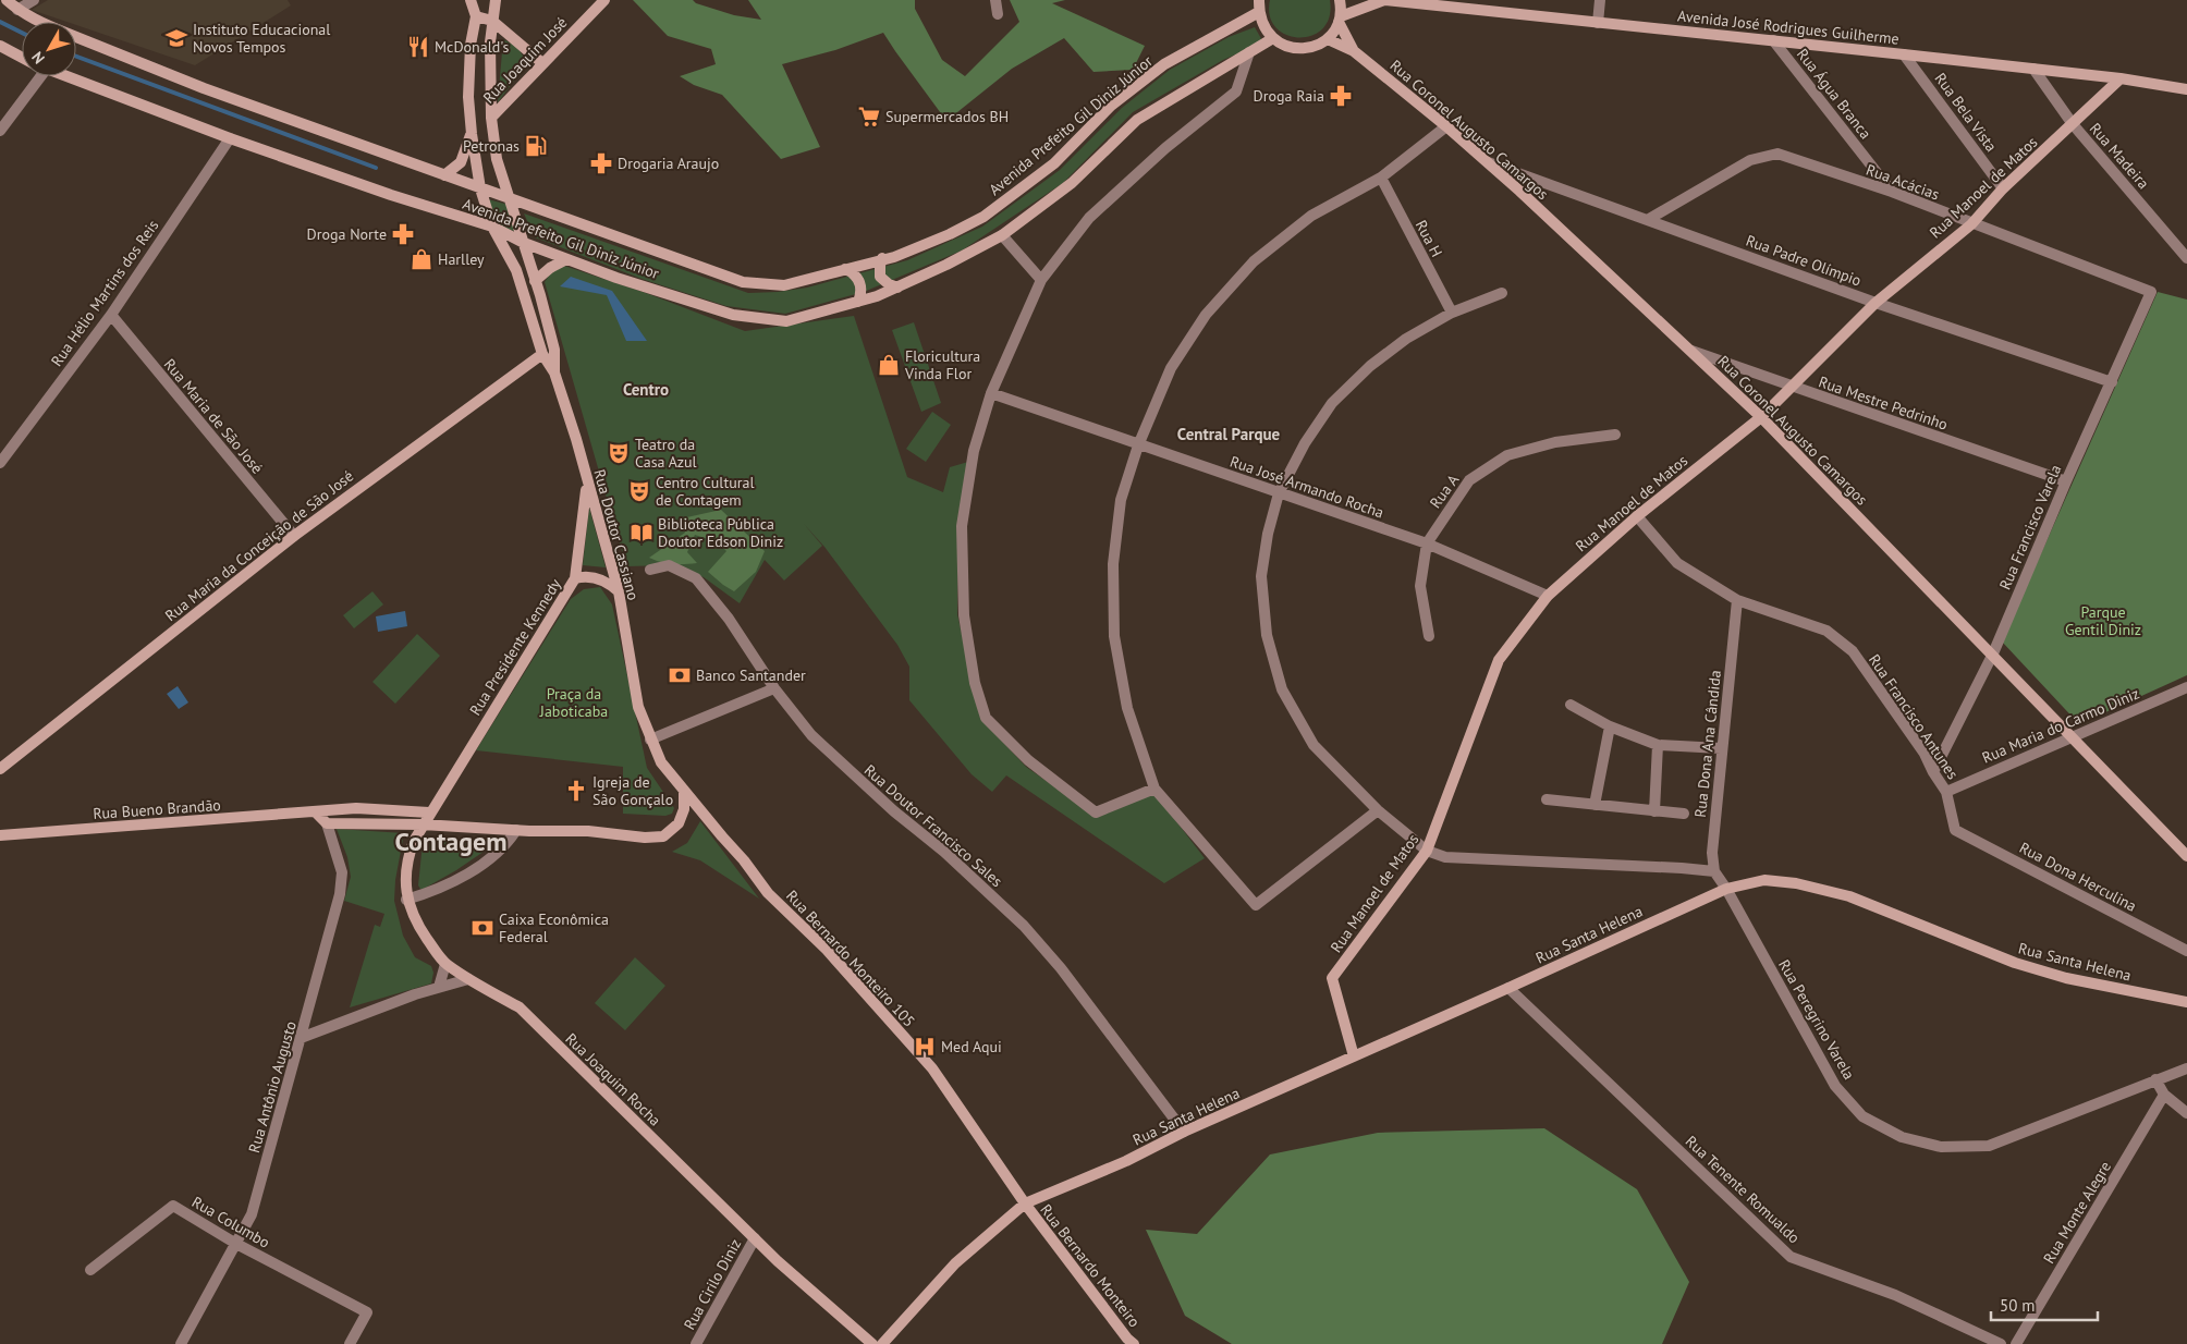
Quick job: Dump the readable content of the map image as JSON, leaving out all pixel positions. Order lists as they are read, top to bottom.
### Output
{
  "streets": {
    "street": [
      "Avenida José Rodrigues Guilherme",
      "Rua Joaquim José",
      "Rua Água Branca",
      "Rua Bela Vista",
      "Avenida Prefeito Gil Diniz Júnior",
      "Rua Coronel Augusto Camargos",
      "Rua Madeira",
      "Rua Acácias",
      "Rua Manoel de Matos",
      "Rua H",
      "Rua Padre Olímpio",
      "Rua Hélio Martins dos Reis",
      "Rua Mestre Pedrinho",
      "Rua Maria de São José",
      "Rua José Armando Rocha",
      "Rua A",
      "Rua Francisco Varela",
      "Rua Doutor Cassiano",
      "Rua Maria da Conceição de São José",
      "Rua Presidente Kennedy",
      "Rua Francisco Antunes",
      "Rua Maria do Carmo Diniz",
      "Rua Dona Ana Cândida",
      "Rua Bueno Brandão",
      "Rua Doutor Francisco Sales",
      "Rua Dona Herculina",
      "Rua Santa Helena",
      "Rua Bernardo Monteiro 105",
      "Rua Peregrino Varela",
      "Rua Joaquim Rocha",
      "Rua Antônio Augusto",
      "Rua Tenente Romualdo",
      "Rua Monte Alegre",
      "Rua Columbo",
      "Rua Bernardo Monteiro",
      "Rua Cirilo Diniz"
    ]
  },
  "crossings": [
    ["Avenida José Rodrigues Guilherme", "Rua Água Branca"],
    ["Avenida José Rodrigues Guilherme", "Rua Bela Vista"],
    ["Avenida José Rodrigues Guilherme", "Rua Coronel Augusto Camargos"],
    ["Avenida José Rodrigues Guilherme", "Rua Madeira"],
    ["Avenida José Rodrigues Guilherme", "Rua Manoel de Matos"],
    ["Rua Joaquim José", "Rua Doutor Cassiano"],
    ["Rua Água Branca", "Rua Acácias"],
    ["Rua Bela Vista", "Rua Manoel de Matos"],
    ["Avenida Prefeito Gil Diniz Júnior", "Rua Hélio Martins dos Reis"],
    ["Avenida Prefeito Gil Diniz Júnior", "Rua Doutor Cassiano"],
    ["Rua Coronel Augusto Camargos", "Rua Manoel de Matos"],
    ["Rua Coronel Augusto Camargos", "Rua Padre Olímpio"],
    ["Rua Coronel Augusto Camargos", "Rua Mestre Pedrinho"],
    ["Rua Coronel Augusto Camargos", "Rua Francisco Varela"],
    ["Rua Coronel Augusto Camargos", "Rua Maria do Carmo Diniz"],
    ["Rua Madeira", "Rua Manoel de Matos"],
    ["Rua Acácias", "Rua Manoel de Matos"],
    ["Rua Acácias", "Rua Padre Olímpio"],
    ["Rua Acácias", "Rua Francisco Varela"],
    ["Rua Manoel de Matos", "Rua Padre Olímpio"],
    ["Rua Manoel de Matos", "Rua Mestre Pedrinho"],
    ["Rua Manoel de Matos", "Rua José Armando Rocha"],
    ["Rua Manoel de Matos", "Rua Francisco Antunes"],
    ["Rua Manoel de Matos", "Rua Santa Helena"],
    ["Rua Padre Olímpio", "Rua Francisco Varela"],
    ["Rua Hélio Martins dos Reis", "Rua Maria de São José"],
    ["Rua Mestre Pedrinho", "Rua Francisco Varela"],
    ["Rua Maria de São José", "Rua Maria da Conceição de São José"],
    ["Rua José Armando Rocha", "Rua A"],
    ["Rua Francisco Varela", "Rua Francisco Antunes"],
    ["Rua Doutor Cassiano", "Rua Maria da Conceição de São José"],
    ["Rua Doutor Cassiano", "Rua Presidente Kennedy"],
    ["Rua Doutor Cassiano", "Rua Bernardo Monteiro 105"],
    ["Rua Presidente Kennedy", "Rua Bueno Brandão"],
    ["Rua Presidente Kennedy", "Rua Joaquim Rocha"],
    ["Rua Francisco Antunes", "Rua Maria do Carmo Diniz"],
    ["Rua Francisco Antunes", "Rua Dona Ana Cândida"],
    ["Rua Francisco Antunes", "Rua Dona Herculina"],
    ["Rua Dona Ana Cândida", "Rua Santa Helena"],
    ["Rua Dona Ana Cândida", "Rua Peregrino Varela"],
    ["Rua Bueno Brandão", "Rua Joaquim Rocha"],
    ["Rua Doutor Francisco Sales", "Rua Santa Helena"],
    ["Rua Santa Helena", "Rua Bernardo Monteiro 105"],
    ["Rua Santa Helena", "Rua Peregrino Varela"],
    ["Rua Santa Helena", "Rua Tenente Romualdo"],
    ["Rua Santa Helena", "Rua Bernardo Monteiro"],
    ["Rua Bernardo Monteiro 105", "Rua Bernardo Monteiro"],
    ["Rua Joaquim Rocha", "Rua Cirilo Diniz"],
    ["Rua Antônio Augusto", "Rua Columbo"]
  ],
  "districts": ["Centro", "Central Parque", "Contagem"],
  "parks": ["Parque Gentil Diniz", "Praça da Jaboticaba"],
  "places": {
    "school or university": ["Instituto Educacional Novos Tempos"],
    "restaurant": ["McDonald's"],
    "pharmacy": ["Droga Raia", "Drogaria Araujo", "Droga Norte"],
    "supermarket": ["Supermercados BH"],
    "fuel station": ["Petronas"],
    "shop": ["Harlley", "Floricultura Vinda Flor"],
    "theatre": ["Teatro da Casa Azul", "Centro Cultural de Contagem"],
    "library": ["Biblioteca Pública Doutor Edson Diniz"],
    "bank": ["Banco Santander", "Caixa Econômica Federal"],
    "church": ["Igreja de São Gonçalo"],
    "hospital": ["Med Aqui"]
  },
  "scale_bar": "50 m",
  "north": "bottom left"
}
